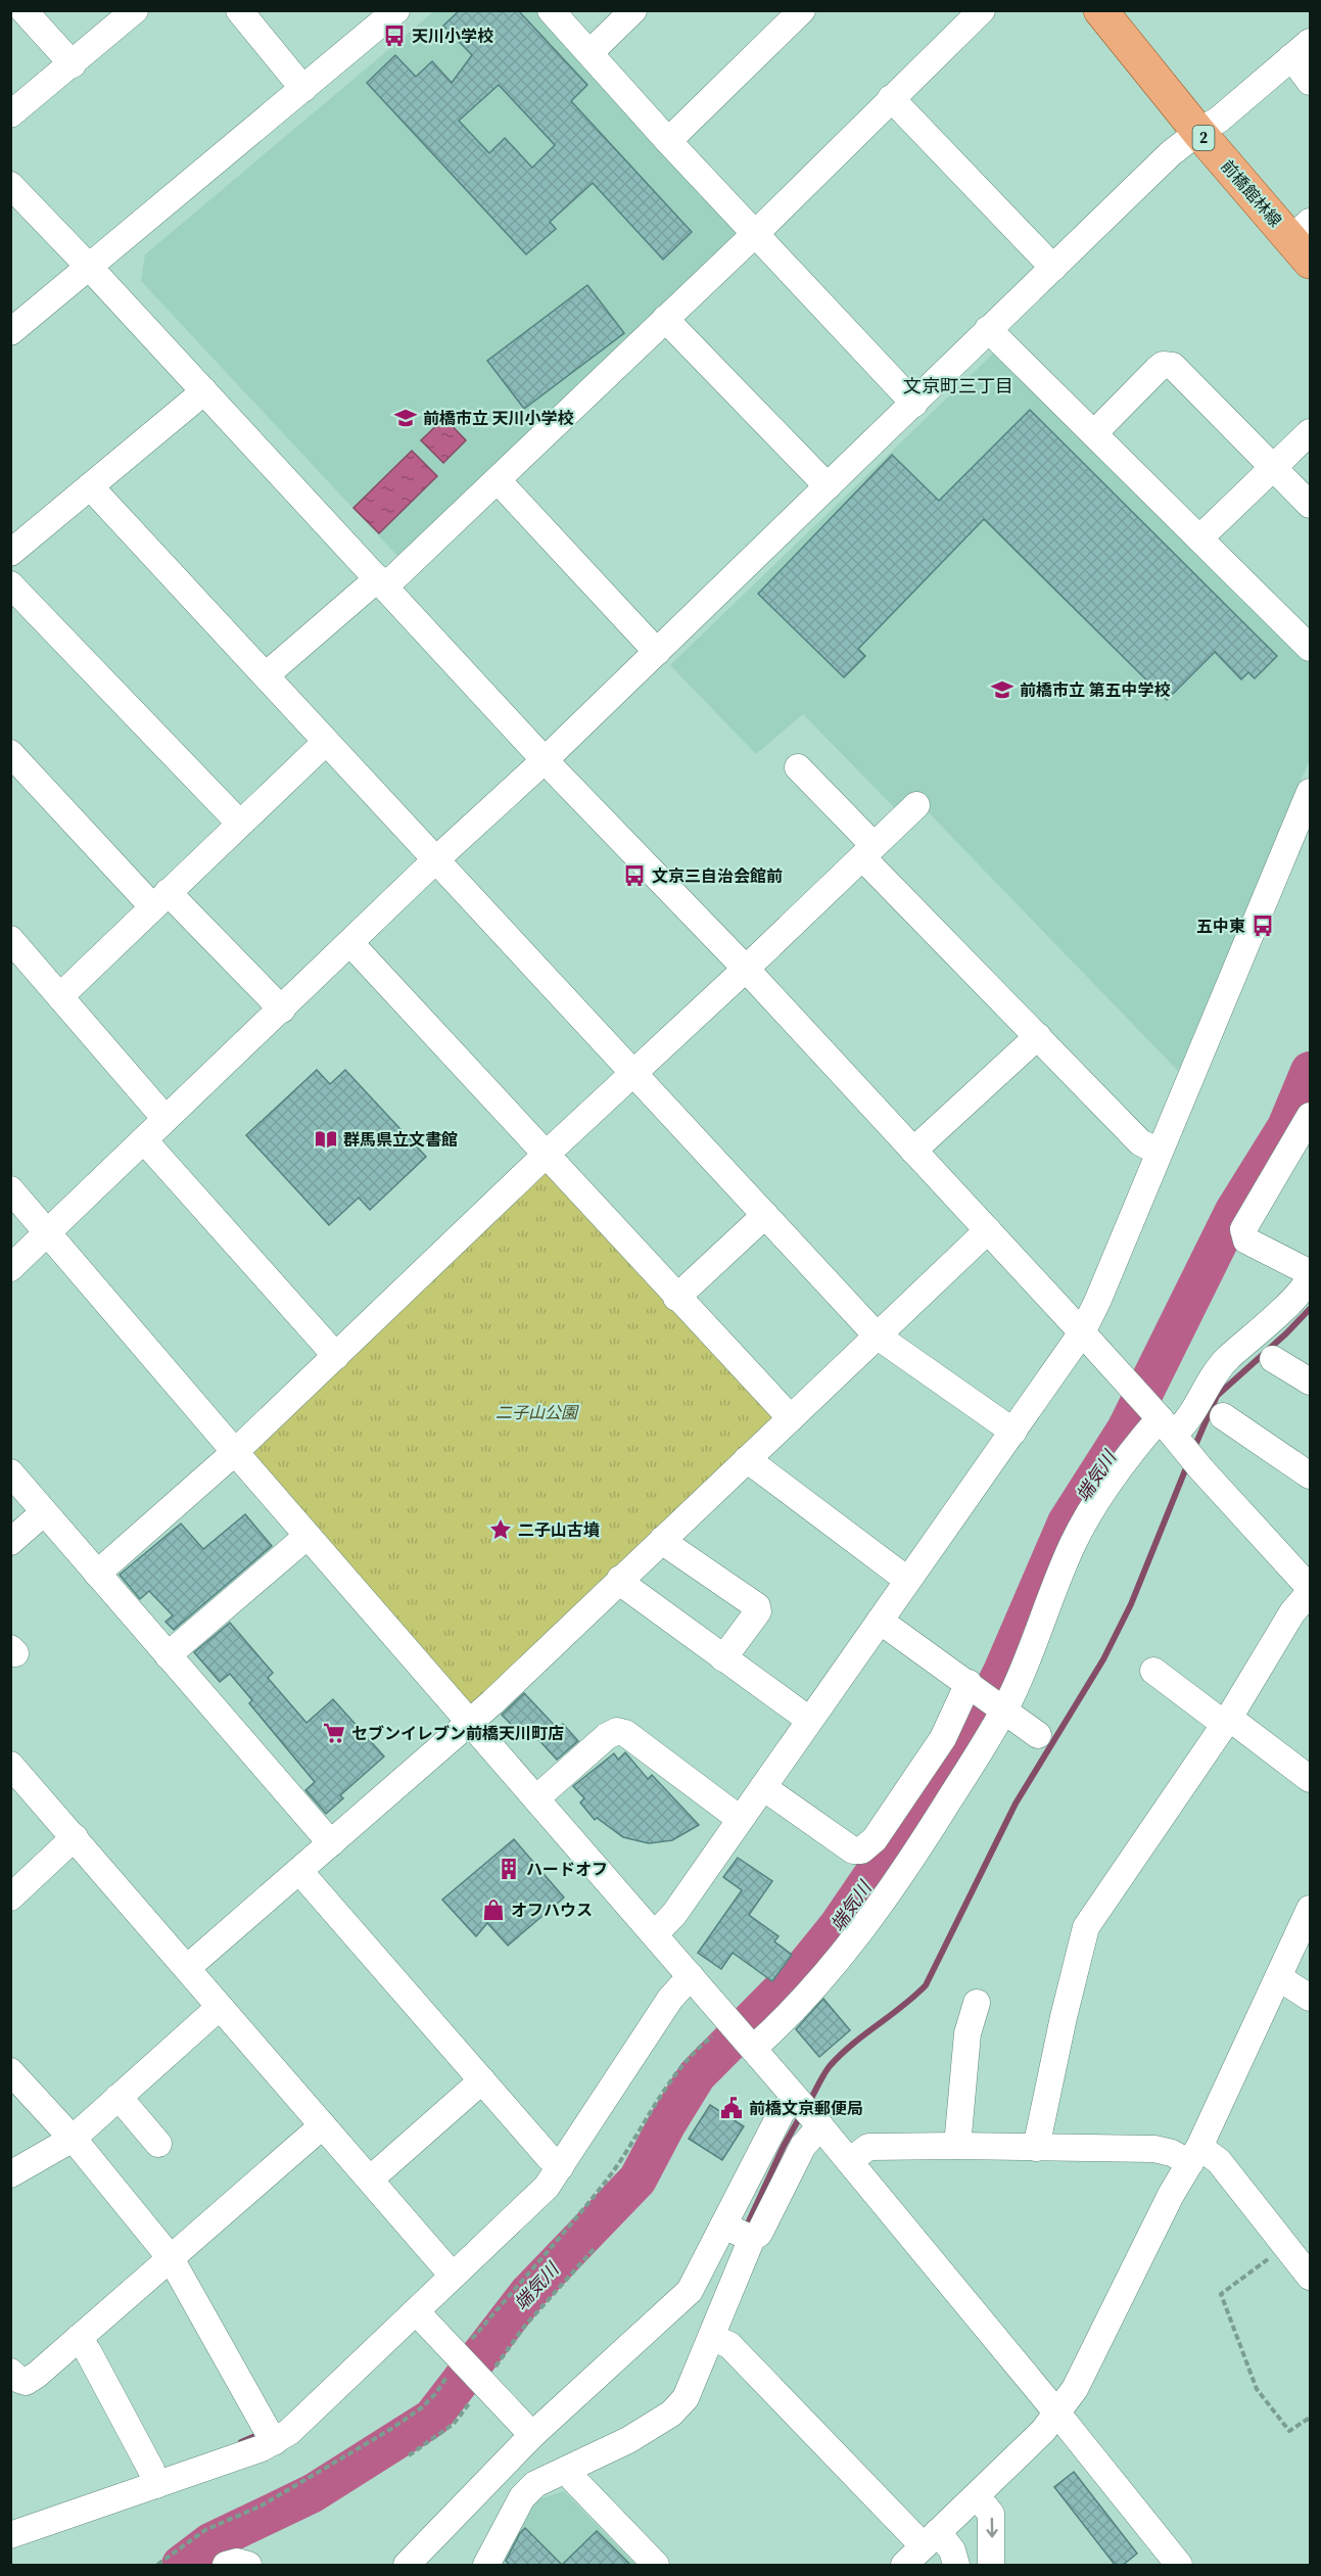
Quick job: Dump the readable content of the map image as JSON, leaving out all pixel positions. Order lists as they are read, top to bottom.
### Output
{
  "streets": {
    "main road": ["2", "前橋館林線"]
  },
  "districts": ["文京町三丁目"],
  "water": ["端気川"],
  "parks": ["二子山公園"],
  "places": {
    "bus stop": ["天川小学校", "文京三自治会館前", "五中東"],
    "school or university": ["前橋市立 天川小学校", "前橋市立 第五中学校"],
    "library": ["群馬県立文書館"],
    "place": ["二子山古墳"],
    "supermarket": ["セブンイレブン前橋天川町店"],
    "building": ["ハードオフ"],
    "shop": ["オフハウス"],
    "public building": ["前橋文京郵便局"]
  }
}
